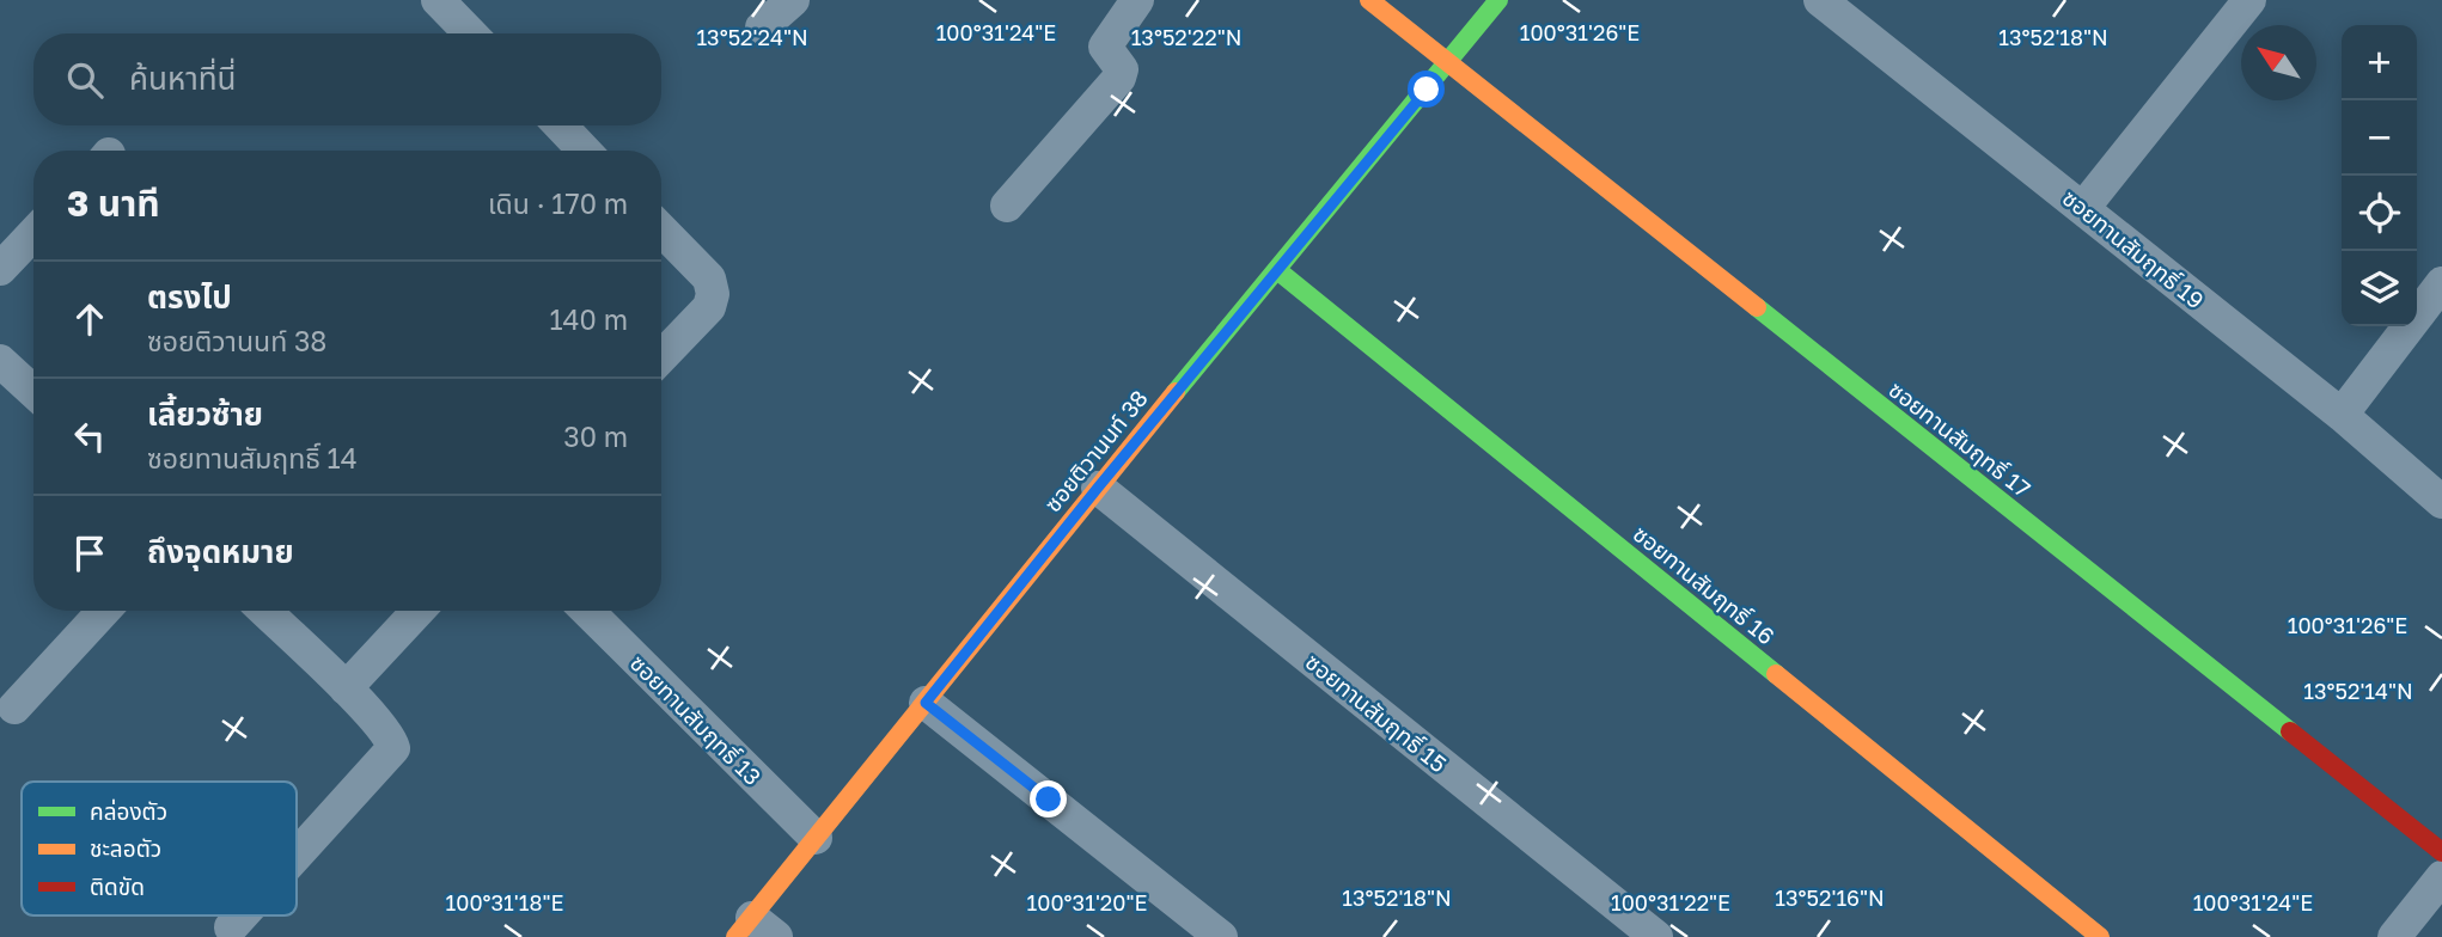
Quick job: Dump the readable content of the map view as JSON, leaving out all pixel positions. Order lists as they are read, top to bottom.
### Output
{
  "streets": {
    "street": [
      "ซอยทานสัมฤทธิ์ 19",
      "ซอยทานสัมฤทธิ์ 17",
      "ซอยติวานนท์ 38",
      "ซอยทานสัมฤทธิ์ 16",
      "ซอยทานสัมฤทธิ์ 15",
      "ซอยทานสัมฤทธิ์ 13"
    ]
  },
  "crossings": [
    ["ซอยทานสัมฤทธิ์ 17", "ซอยติวานนท์ 38"],
    ["ซอยติวานนท์ 38", "ซอยทานสัมฤทธิ์ 16"],
    ["ซอยติวานนท์ 38", "ซอยทานสัมฤทธิ์ 15"],
    ["ซอยติวานนท์ 38", "ซอยทานสัมฤทธิ์ 13"]
  ],
  "legend": ["คล่องตัว", "ชะลอตัว", "ติดขัด"],
  "north": "top left",
  "page": {
    "map_buttons": ["+", "−"],
    "search": "ค้นหาที่นี่",
    "heading": ["3 นาที", "เดิน · 170 m"],
    "list": [
      ["ตรงไป", "ซอยติวานนท์ 38", "140 m"],
      ["เลี้ยวซ้าย", "ซอยทานสัมฤทธิ์ 14", "30 m"],
      "ถึงจุดหมาย"
    ]
  },
  "coordinates": [
    "100°31'24\"E",
    "100°31'26\"E",
    "13°52'24\"N",
    "13°52'22\"N",
    "13°52'18\"N",
    "13°52'14\"N",
    "13°52'16\"N",
    "100°31'18\"E",
    "100°31'20\"E",
    "100°31'22\"E"
  ]
}
